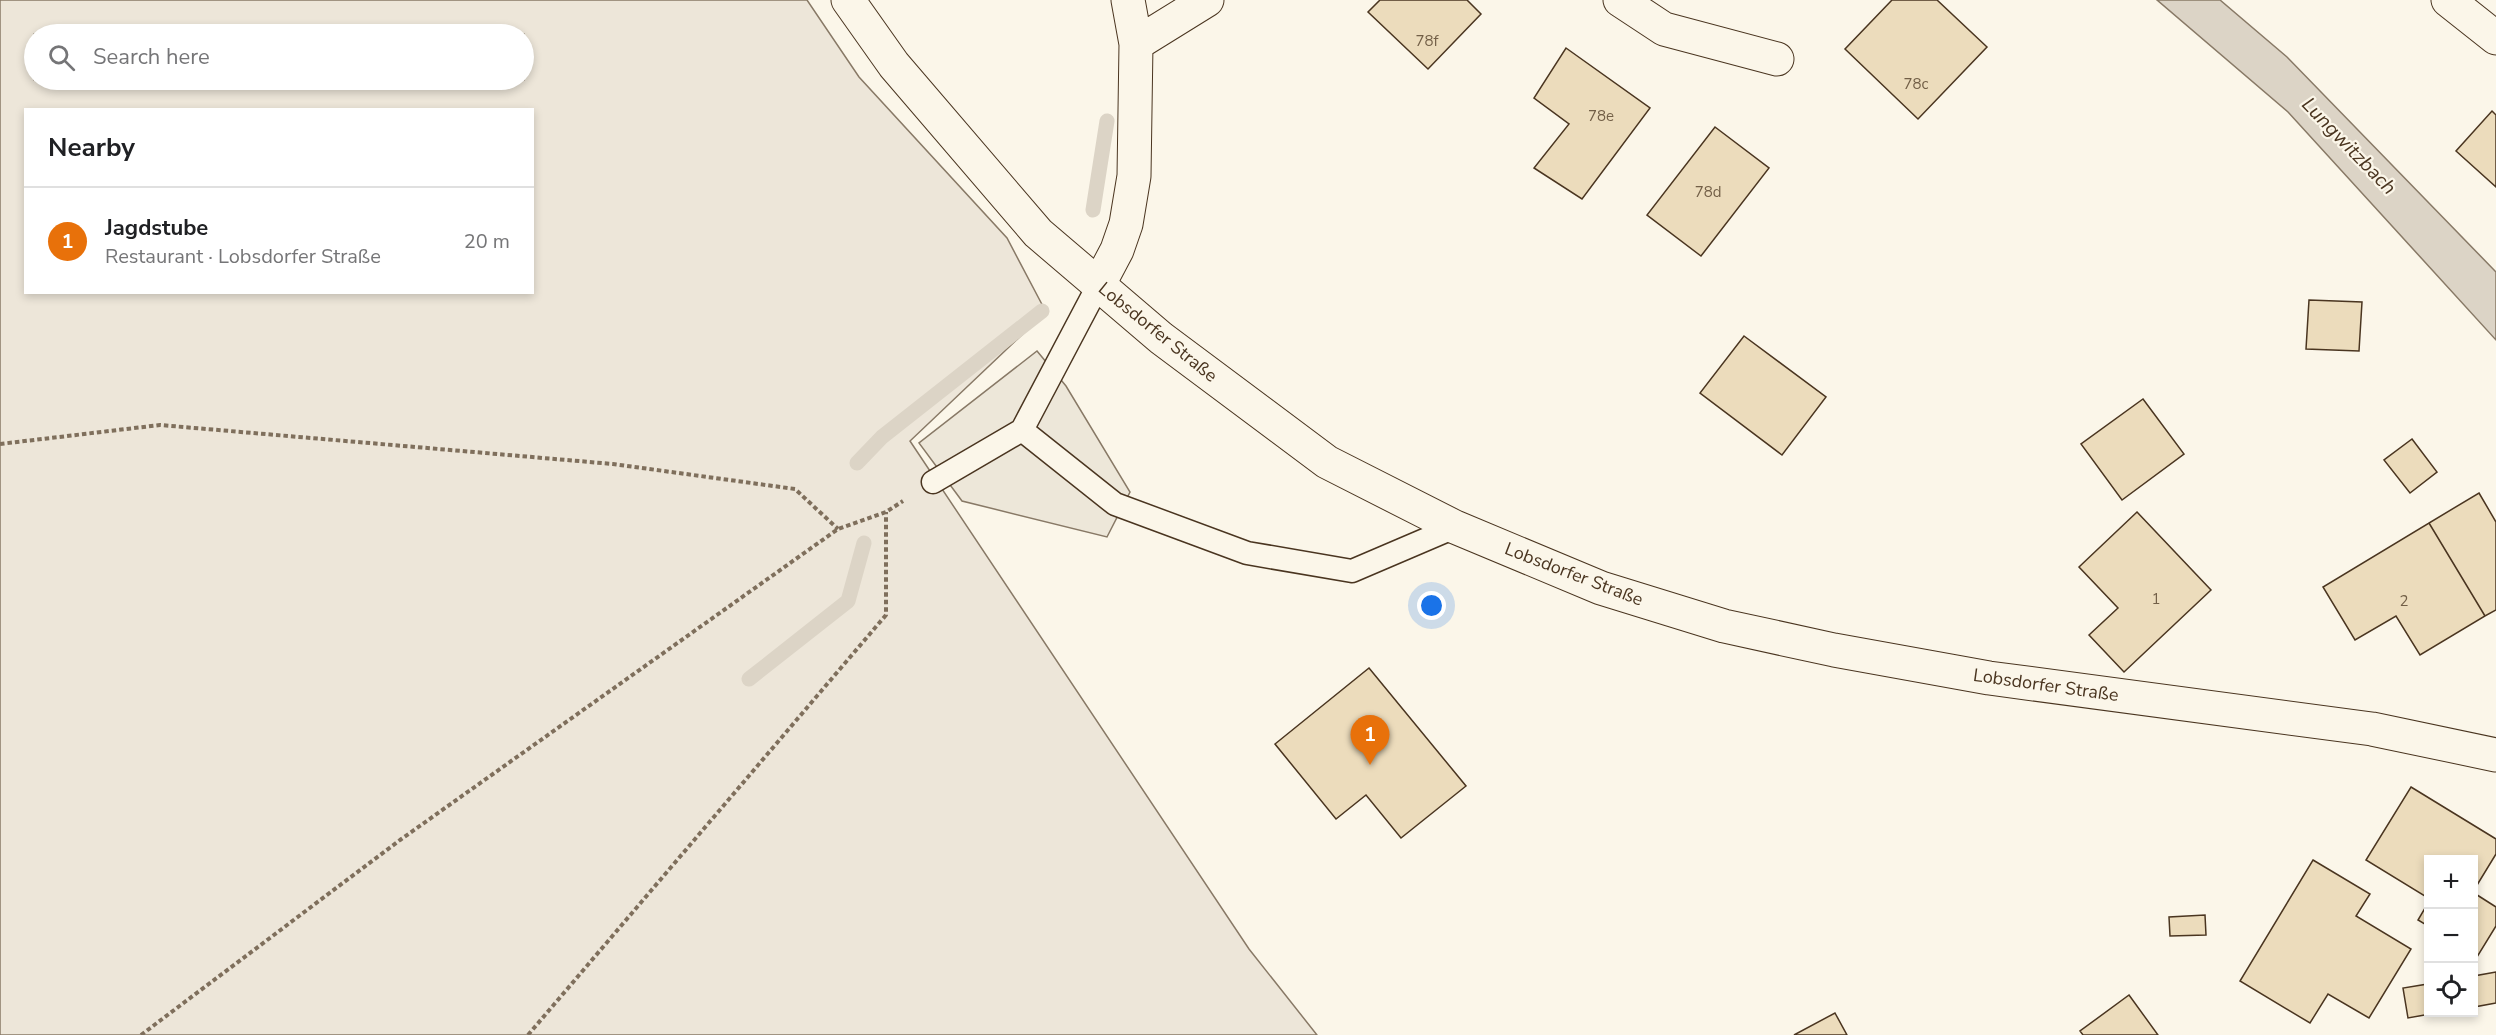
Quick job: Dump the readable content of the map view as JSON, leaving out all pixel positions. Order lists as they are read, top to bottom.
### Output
{
  "streets": {
    "main road": ["Lobsdorfer Straße"]
  },
  "water": ["Lungwitzbach"],
  "house_numbers": [
    "78f",
    "78c",
    "78e",
    "78d",
    "1",
    "2"
  ],
  "page": {
    "search": "Search here",
    "heading": "Nearby",
    "list": [
      {
        "mark": "1",
        "name": "Jagdstube",
        "note": "Restaurant · Lobsdorfer Straße",
        "value": "20 m"
      }
    ],
    "pins": "1",
    "map_buttons": ["+", "−"]
  }
}
